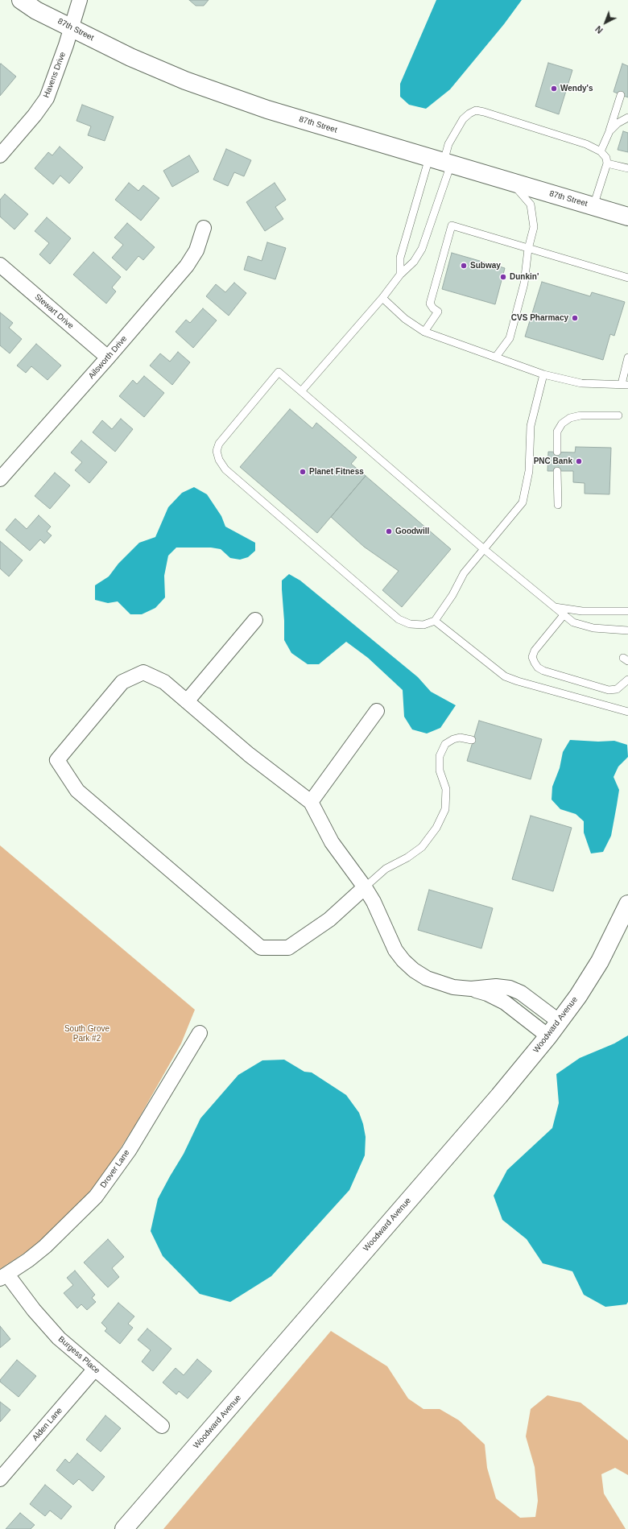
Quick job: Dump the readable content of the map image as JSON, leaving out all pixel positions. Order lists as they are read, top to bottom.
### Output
{
  "streets": {
    "main road": ["87th Street", "Woodward Avenue"],
    "street": [
      "Havens Drive",
      "Stewart Drive",
      "Ailsworth Drive",
      "Drover Lane",
      "Burgess Place",
      "Alden Lane"
    ]
  },
  "crossings": [
    ["87th Street", "Havens Drive"],
    ["Stewart Drive", "Ailsworth Drive"],
    ["Drover Lane", "Burgess Place"],
    ["Burgess Place", "Alden Lane"]
  ],
  "parks": ["South Grove Park #2"],
  "places": [
    "Wendy's",
    "Subway",
    "Dunkin'",
    "CVS Pharmacy",
    "PNC Bank",
    "Planet Fitness",
    "Goodwill"
  ],
  "north": "bottom left"
}
